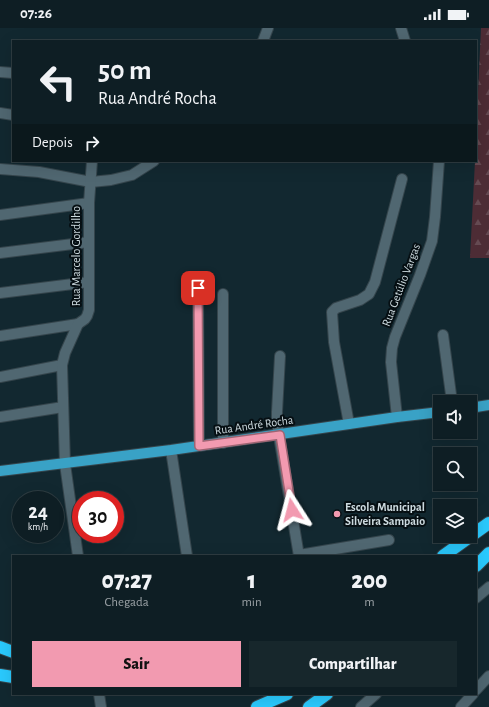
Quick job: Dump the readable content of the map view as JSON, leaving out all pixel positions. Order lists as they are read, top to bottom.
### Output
{
  "streets": {
    "main road": ["Rua André Rocha"],
    "street": ["Rua Marcelo Gordilho", "Rua Getúlio Vargas"]
  },
  "crossings": [
    ["Rua Marcelo Gordilho", "Rua André Rocha"],
    ["Rua Getúlio Vargas", "Rua André Rocha"]
  ],
  "places": ["Escola Municipal Silveira Sampaio"],
  "page": {
    "status": "07:26",
    "turn": ["50 m", "Rua André Rocha"],
    "then": "Depois",
    "speed": "24 km/h",
    "limit": "30",
    "eta": [
      "07:27",
      "Chegada",
      "1",
      "min",
      "200",
      "m"
    ],
    "buttons": ["Sair", "Compartilhar"]
  }
}
